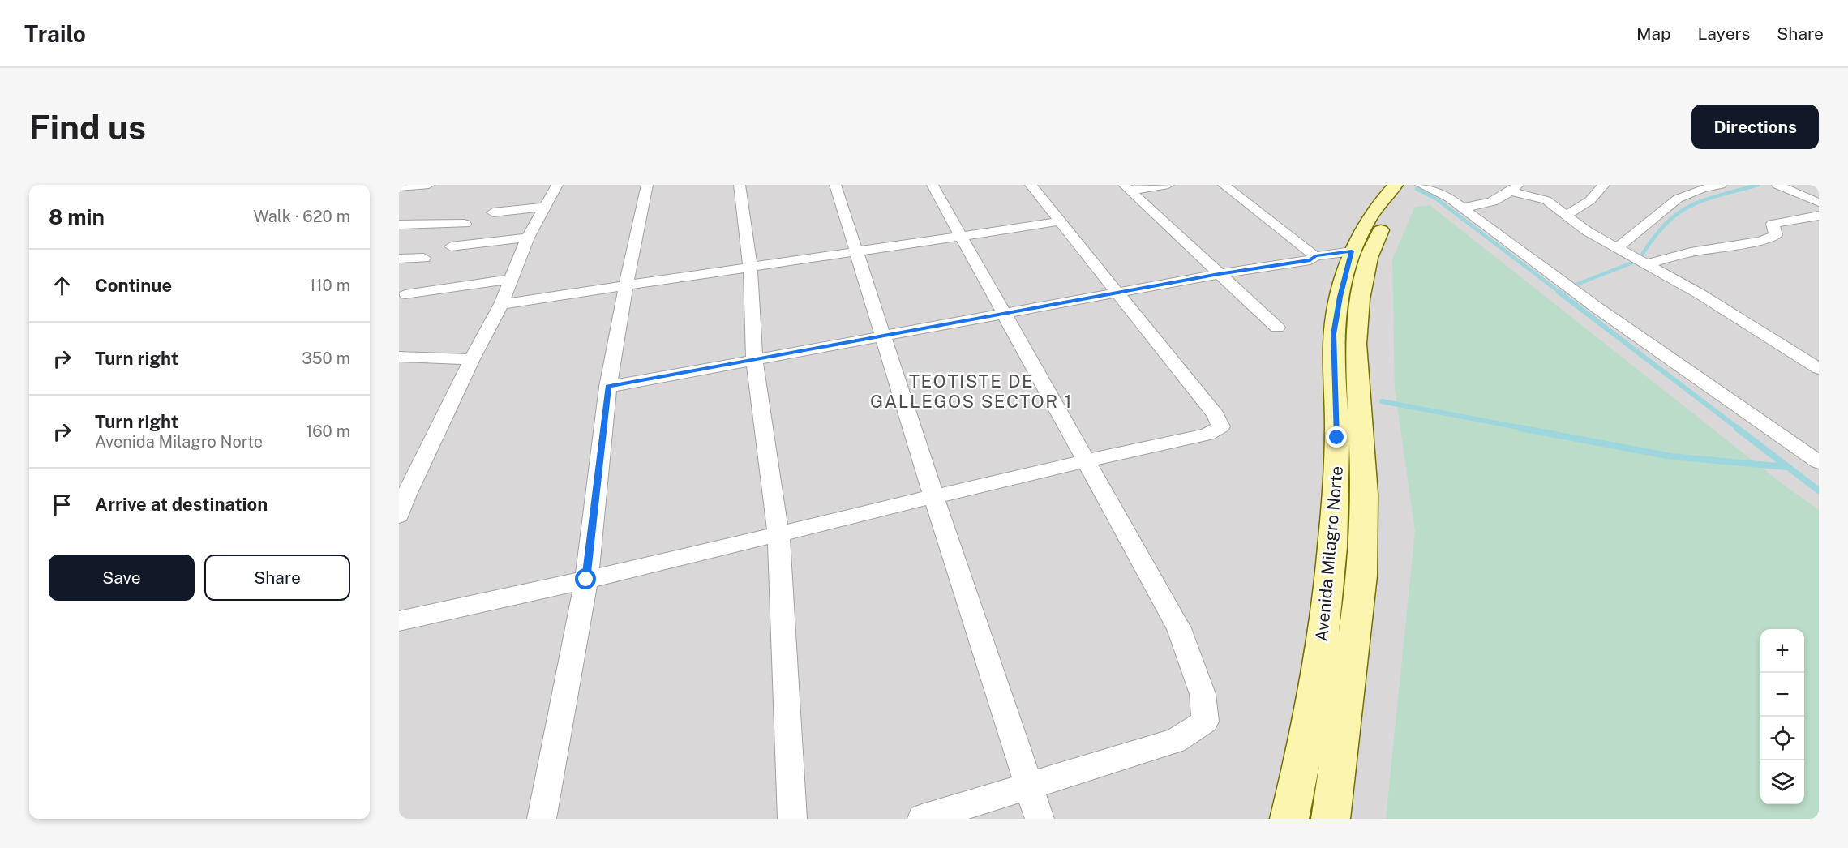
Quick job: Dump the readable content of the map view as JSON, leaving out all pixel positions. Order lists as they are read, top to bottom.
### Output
{
  "streets": {
    "main road": ["Avenida Milagro Norte"]
  },
  "districts": ["TEOTISTE DE GALLEGOS SECTOR 1"],
  "page": {
    "header": "Trailo",
    "nav": ["Map", "Layers", "Share"],
    "buttons": [
      "Directions",
      ["Save", "Share"]
    ],
    "title": "Find us",
    "heading": ["8 min", "Walk · 620 m"],
    "list": [
      ["Continue", "110 m"],
      ["Turn right", "350 m"],
      ["Turn right", "Avenida Milagro Norte", "160 m"],
      "Arrive at destination"
    ],
    "map_buttons": ["+", "−"]
  }
}
